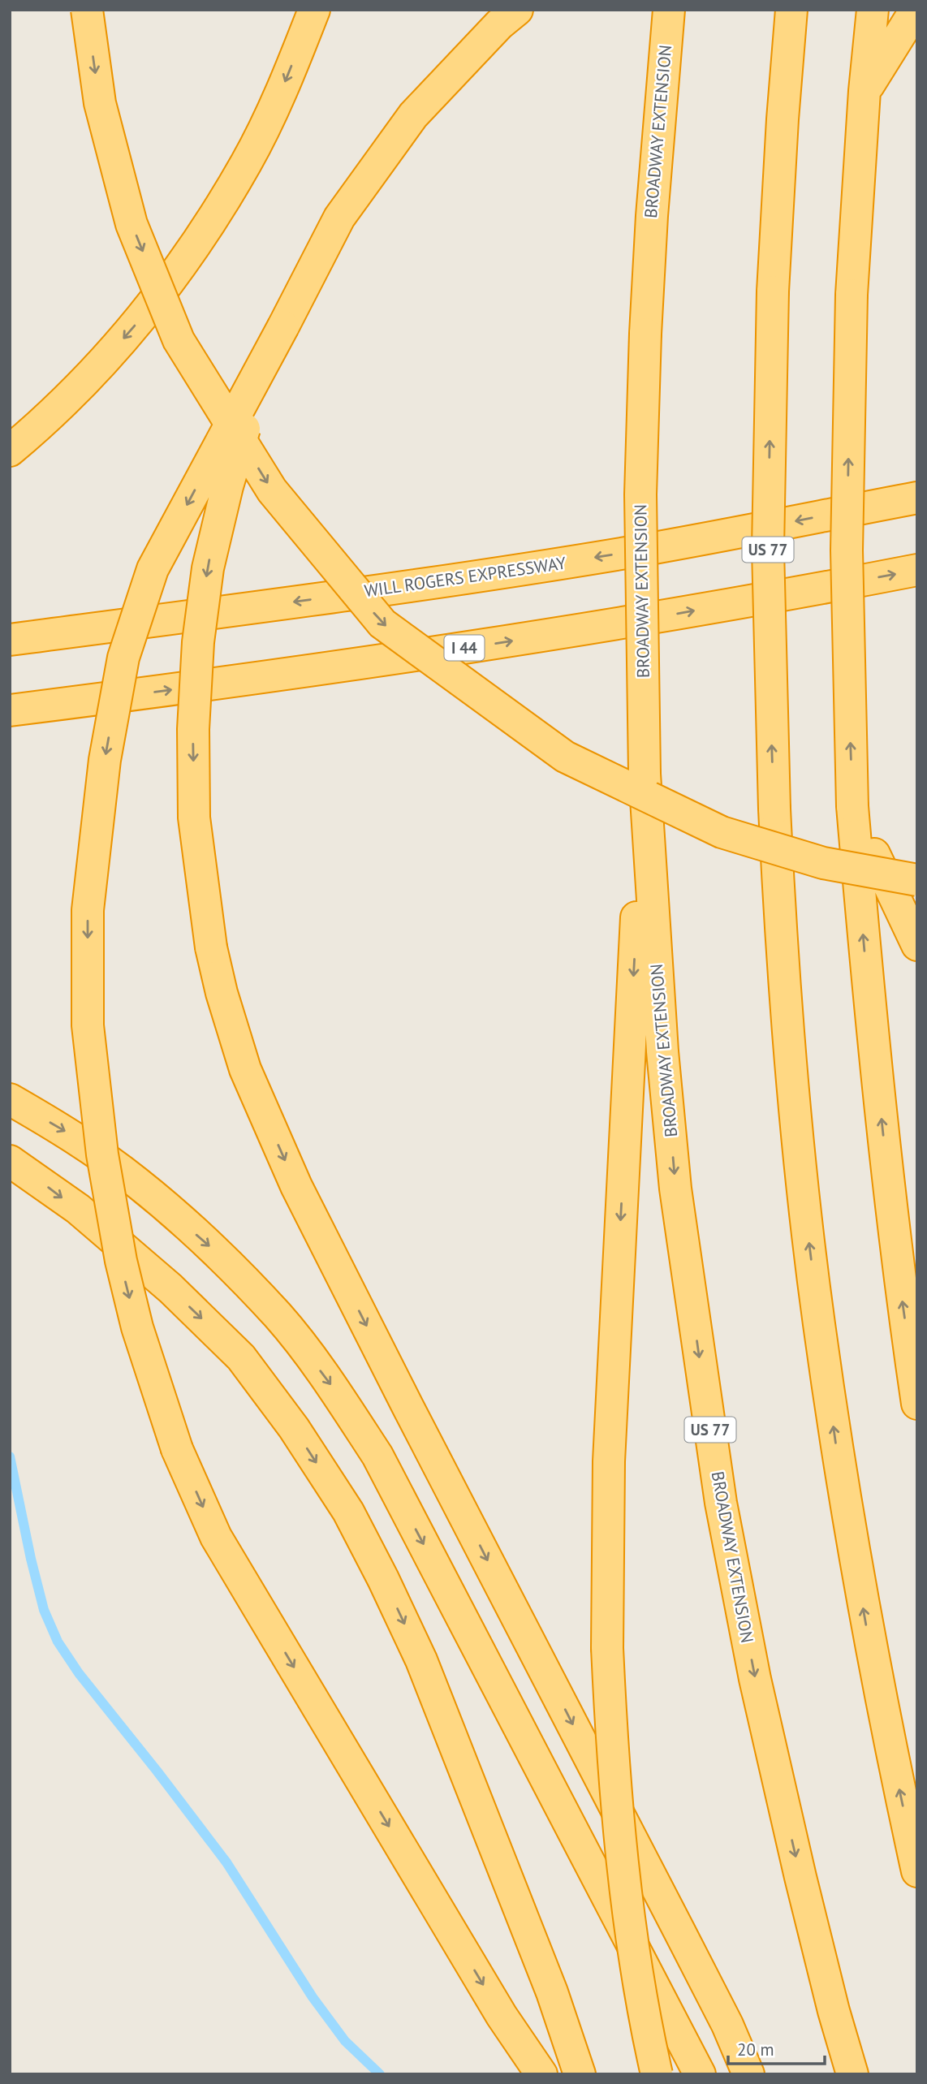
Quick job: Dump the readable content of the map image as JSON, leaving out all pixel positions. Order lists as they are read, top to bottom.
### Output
{
  "streets": {
    "highway": [
      "BROADWAY EXTENSION",
      "US 77",
      "WILL ROGERS EXPRESSWAY",
      "I 44"
    ]
  },
  "scale_bar": "20 m"
}
